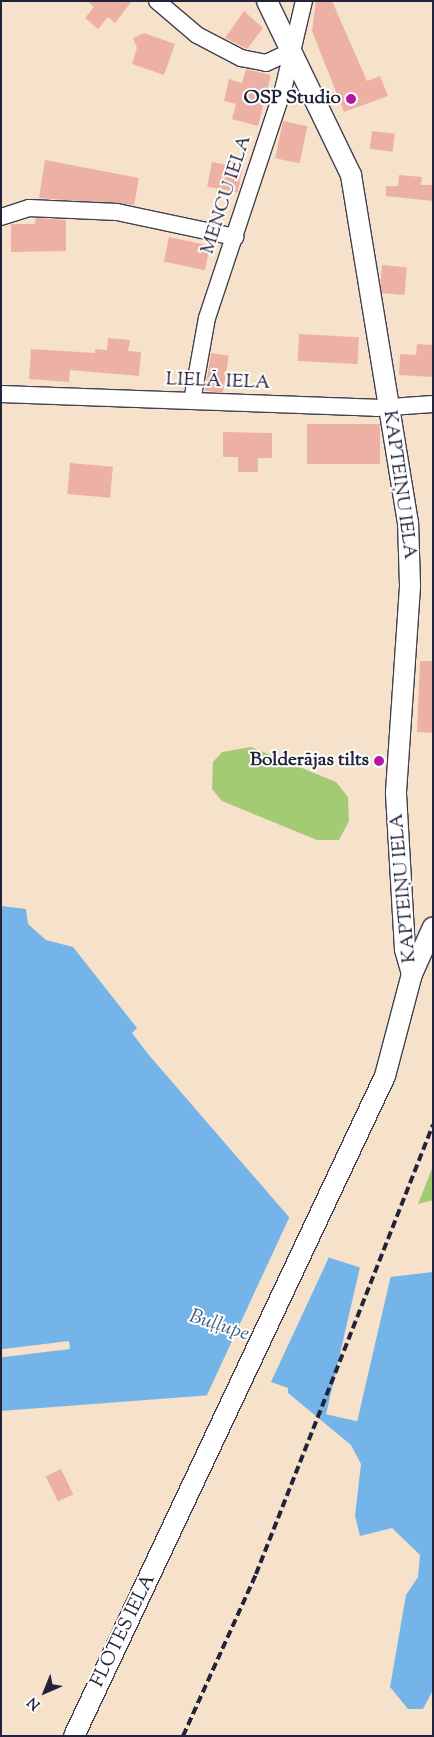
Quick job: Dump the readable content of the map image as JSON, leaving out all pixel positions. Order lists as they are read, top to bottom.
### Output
{
  "streets": {
    "street": [
      "MENCU IELA",
      "LIELĀ IELA",
      "KAPTEIŅU IELA",
      "FLOTES IELA"
    ]
  },
  "crossings": [
    ["MENCU IELA", "LIELĀ IELA"],
    ["MENCU IELA", "KAPTEIŅU IELA"],
    ["LIELĀ IELA", "KAPTEIŅU IELA"],
    ["KAPTEIŅU IELA", "FLOTES IELA"]
  ],
  "water": ["Buļļupe"],
  "places": ["OSP Studio", "Bolderājas tilts"],
  "north": "bottom left"
}
